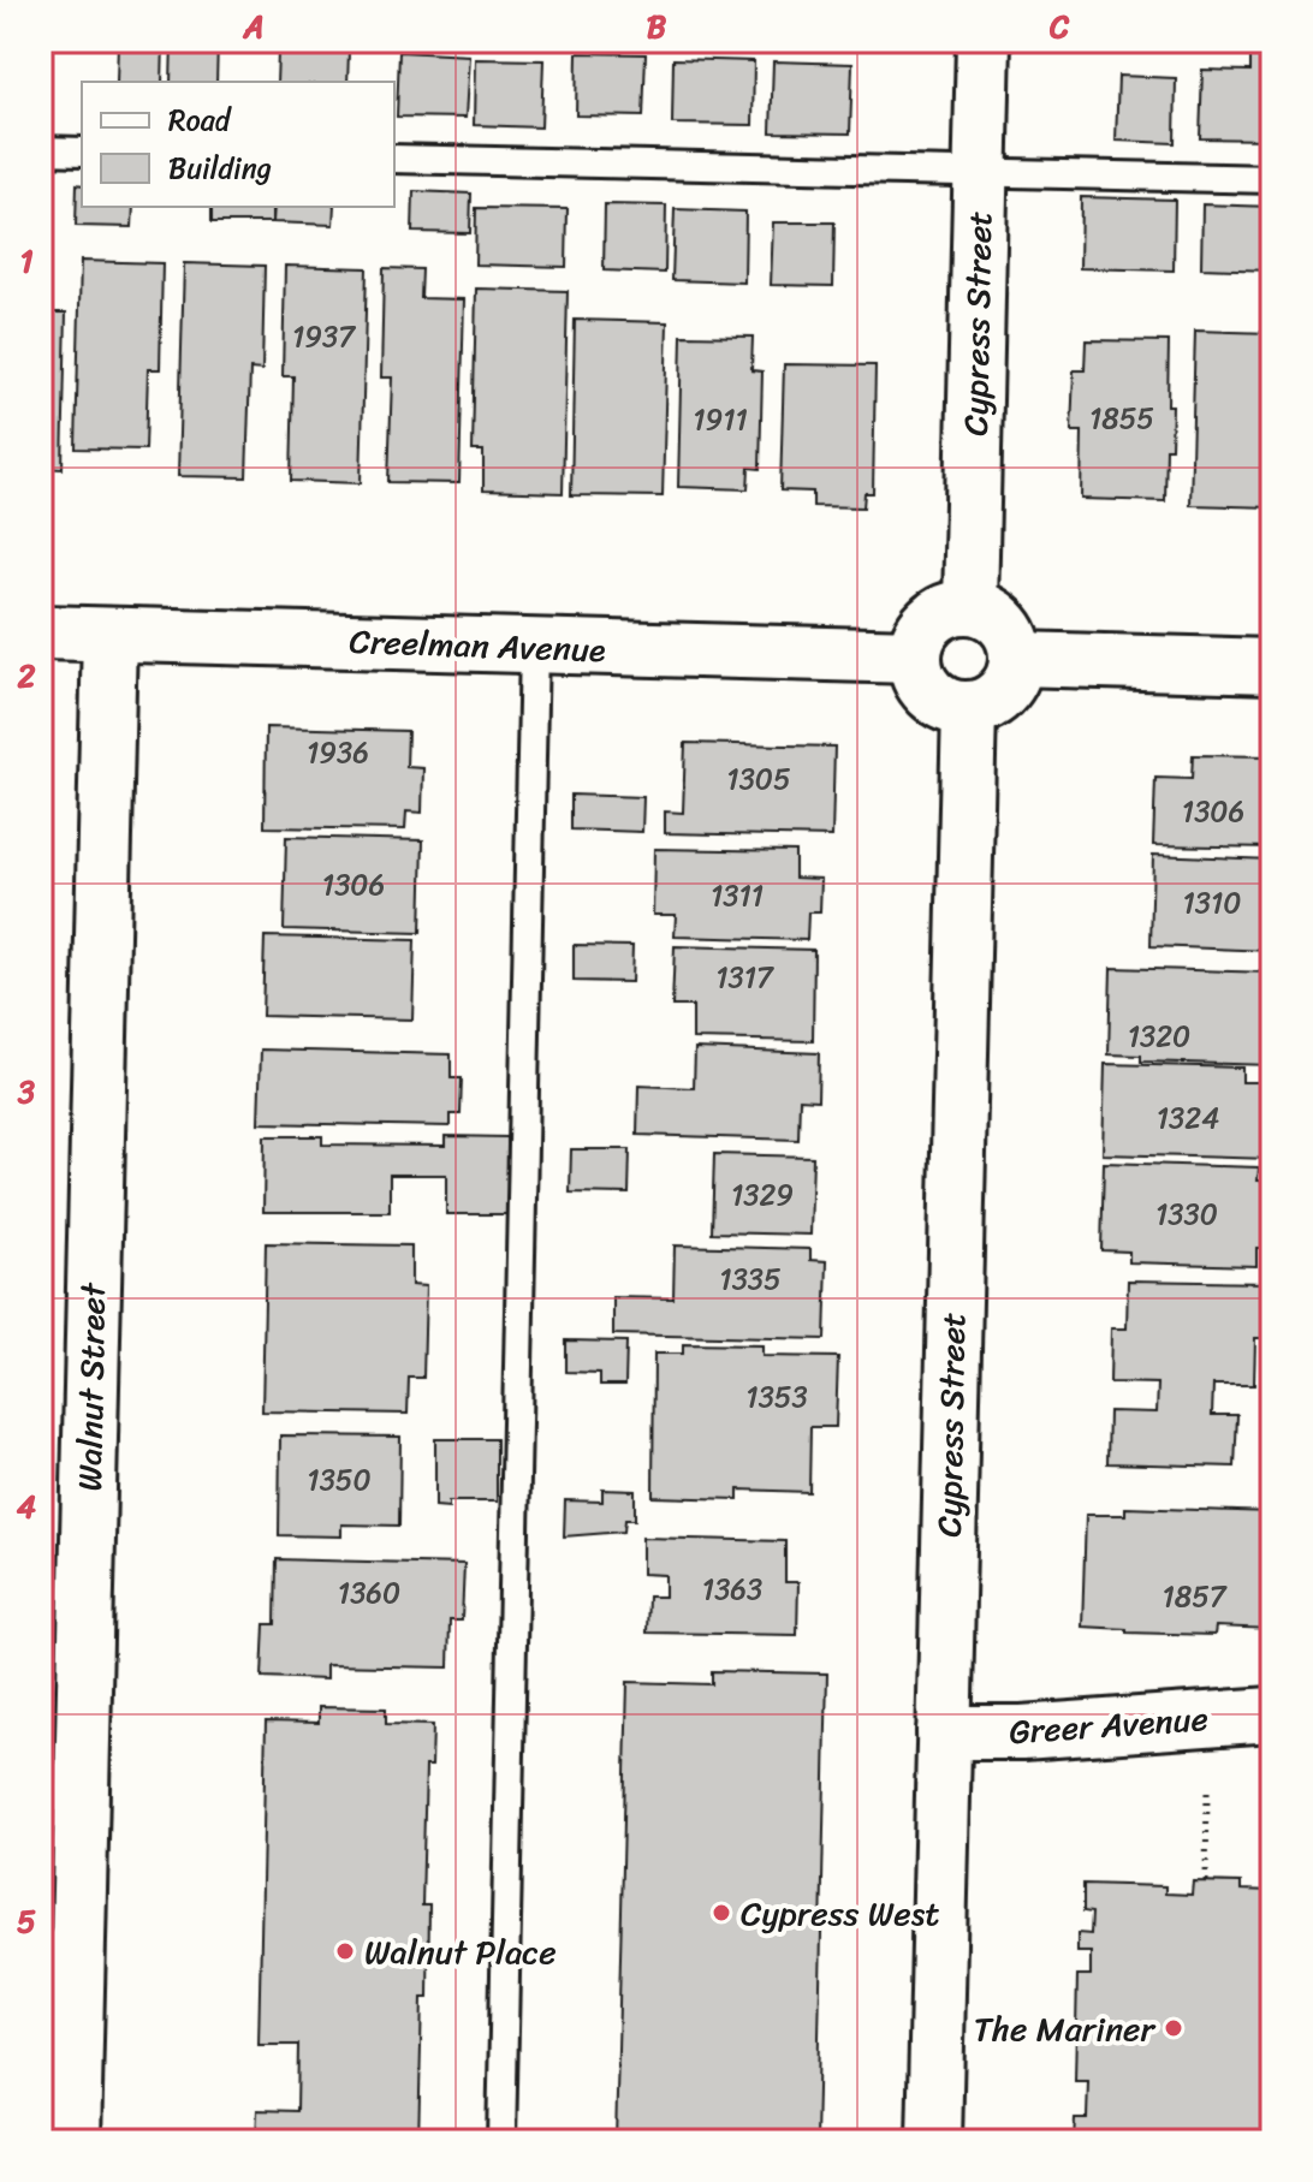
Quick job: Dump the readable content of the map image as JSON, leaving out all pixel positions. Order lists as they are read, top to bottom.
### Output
{
  "streets": {
    "street": [
      "Cypress Street",
      "Creelman Avenue",
      "Walnut Street",
      "Greer Avenue"
    ]
  },
  "crossings": [
    ["Cypress Street", "Creelman Avenue"],
    ["Cypress Street", "Greer Avenue"],
    ["Creelman Avenue", "Walnut Street"]
  ],
  "places": ["Cypress West", "Walnut Place", "The Mariner"],
  "house_numbers": [
    "1937",
    "1855",
    "1911",
    "1936",
    "1305",
    "1306",
    "1306",
    "1311",
    "1310",
    "1317",
    "1320",
    "1324",
    "1329",
    "1330",
    "1335",
    "1353",
    "1350",
    "1363",
    "1360",
    "1857"
  ],
  "legend": ["Road", "Building"],
  "grid": {
    "columns": ["A", "B", "C"],
    "rows": [
      "1",
      "2",
      "3",
      "4",
      "5"
    ]
  }
}
